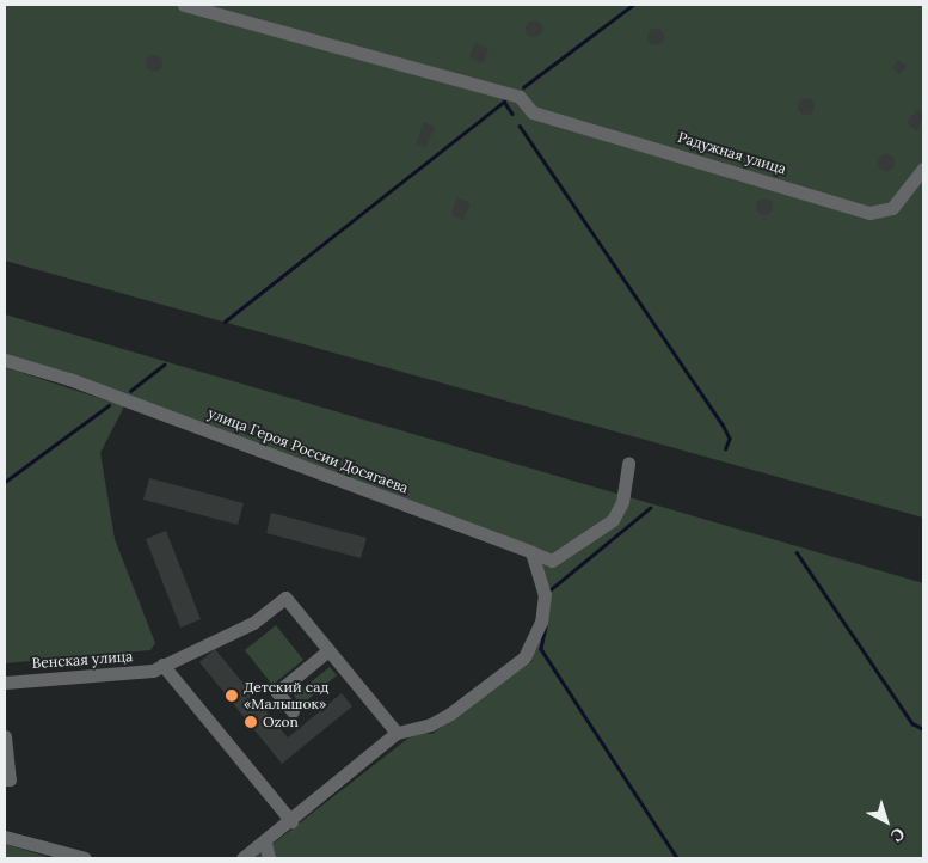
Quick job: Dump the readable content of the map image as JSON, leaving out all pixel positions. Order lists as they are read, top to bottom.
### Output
{
  "streets": {
    "street": ["Радужная улица", "улица Героя России Досягаева", "Венская улица"]
  },
  "places": ["Детский сад «Малышок»", "Ozon"],
  "north": "bottom right"
}
